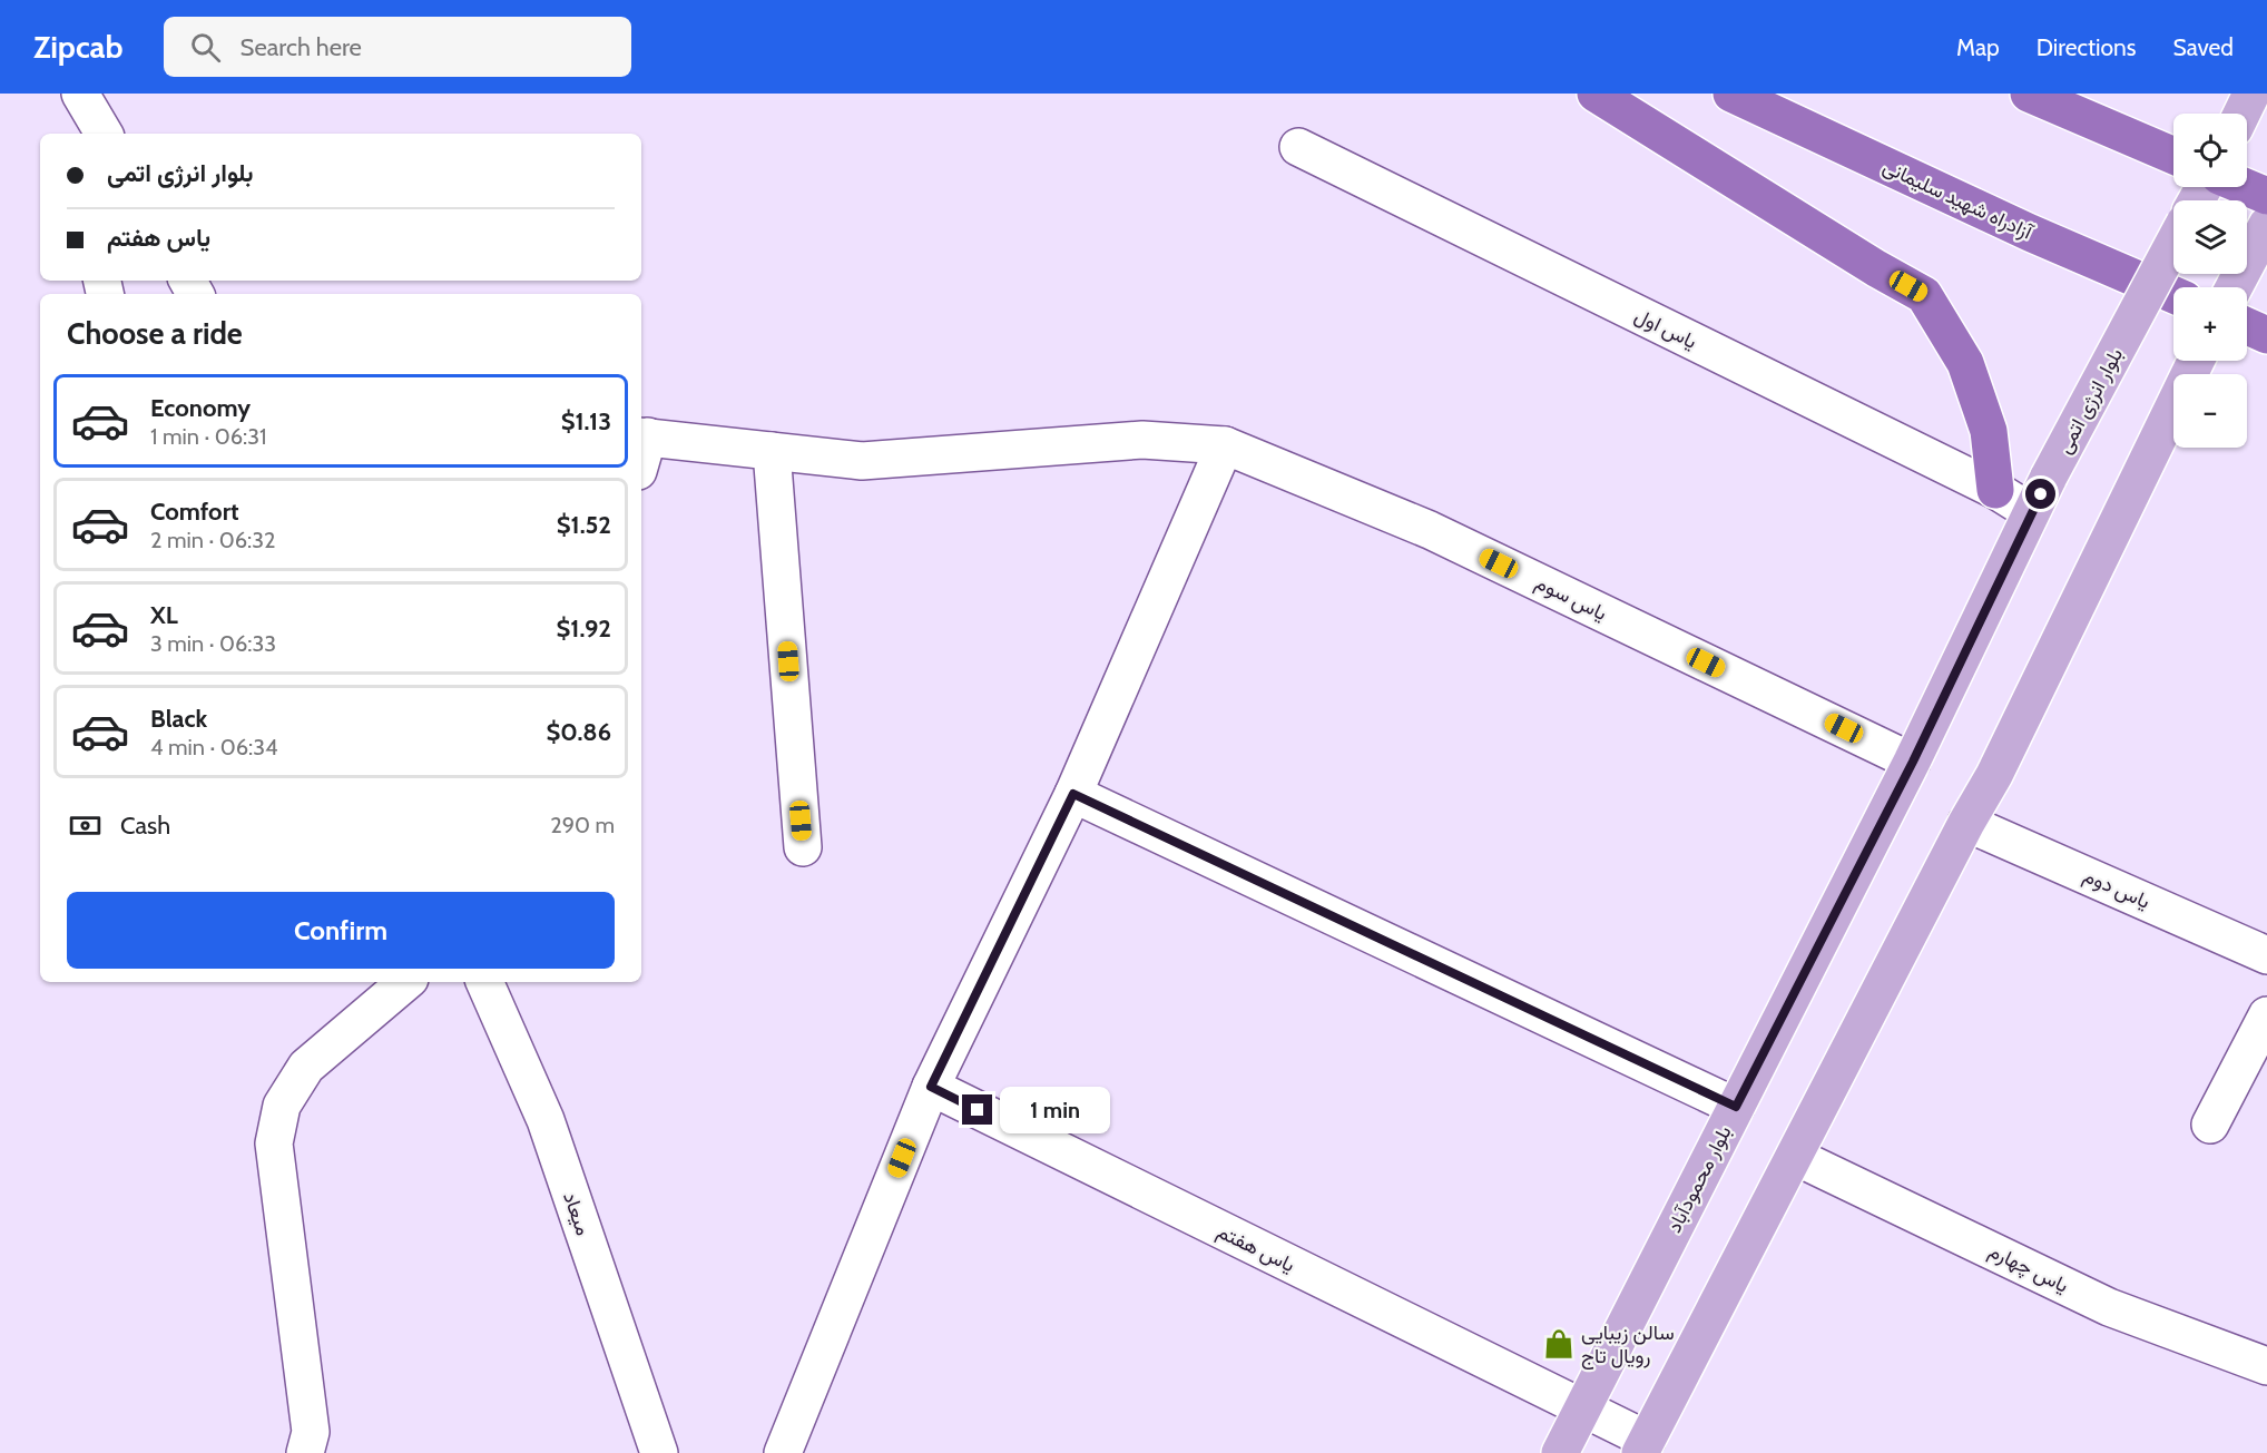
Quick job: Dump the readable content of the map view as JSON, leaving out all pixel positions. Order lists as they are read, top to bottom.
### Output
{
  "streets": {
    "highway": ["آزادراه شهید سلیمانی"],
    "main road": ["بلوار انرژی اتمی", "بلوار محمودآباد"],
    "street": [
      "یاس اول",
      "یاس سوم",
      "یاس دوم",
      "میعاد",
      "یاس هفتم",
      "یاس چهارم"
    ]
  },
  "crossings": [
    ["یاس اول", "بلوار انرژی اتمی"],
    ["بلوار انرژی اتمی", "یاس سوم"],
    ["بلوار انرژی اتمی", "بلوار محمودآباد"],
    ["یاس سوم", "بلوار محمودآباد"],
    ["بلوار محمودآباد", "یاس هفتم"]
  ],
  "places": {
    "shop": ["سالن زیبایی رویال تاج"]
  },
  "page": {
    "header": "Zipcab",
    "search": "Search here",
    "nav": ["Map", "Directions", "Saved"],
    "map_buttons": ["+", "−"],
    "banner": ["بلوار انرژی اتمی", "یاس هفتم"],
    "heading": "Choose a ride",
    "list": [
      {
        "name": "Economy",
        "note": "1 min · 06:31",
        "value": "$1.13"
      },
      {
        "name": "Comfort",
        "note": "2 min · 06:32",
        "value": "$1.52"
      },
      {
        "name": "XL",
        "note": "3 min · 06:33",
        "value": "$1.92"
      },
      {
        "name": "Black",
        "note": "4 min · 06:34",
        "value": "$0.86"
      }
    ],
    "pay": ["Cash", "290 m"],
    "buttons": "Confirm",
    "bubble": "1 min"
  }
}
